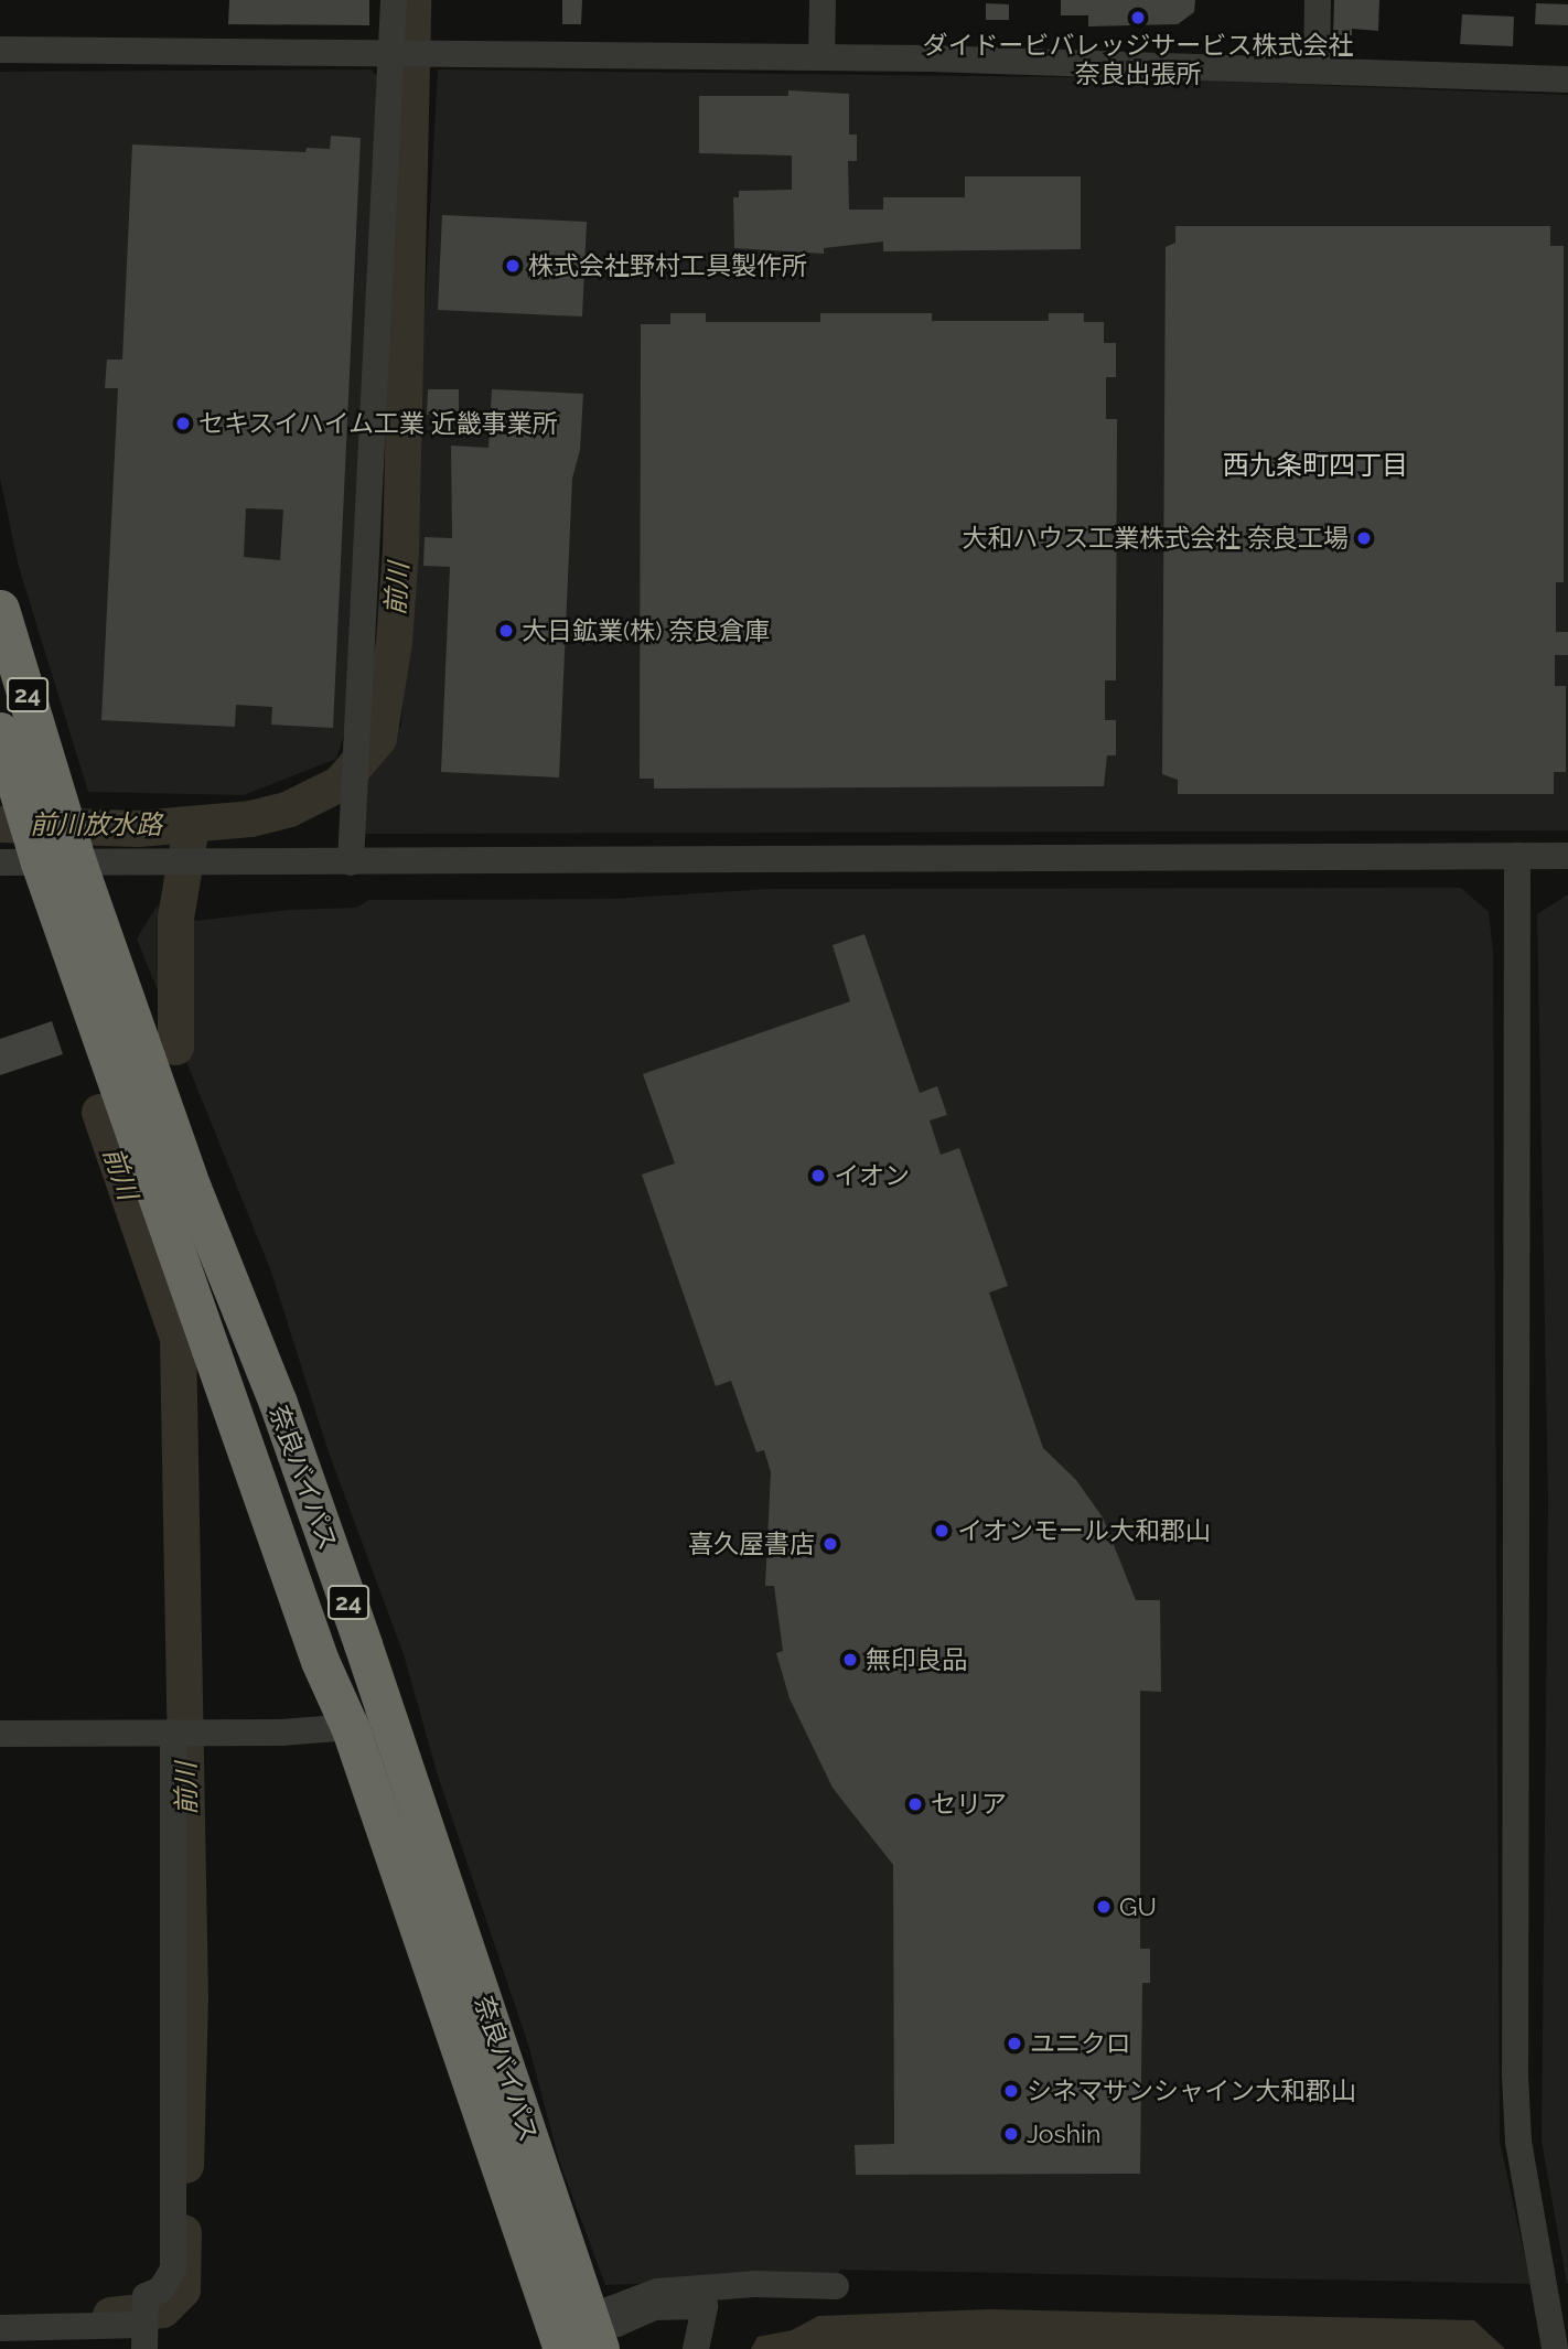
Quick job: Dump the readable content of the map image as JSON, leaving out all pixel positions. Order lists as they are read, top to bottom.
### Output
{
  "streets": {
    "highway": ["24", "奈良バイパス"]
  },
  "districts": ["西九条町四丁目"],
  "water": ["前川", "前川放水路"],
  "places": [
    "ダイドービバレッジサービス株式会社 奈良出張所",
    "株式会社野村工具製作所",
    "セキスイハイム工業 近畿事業所",
    "大和ハウス工業株式会社 奈良工場",
    "大日鉱業(株) 奈良倉庫",
    "イオン",
    "イオンモール大和郡山",
    "喜久屋書店",
    "無印良品",
    "セリア",
    "GU",
    "ユニクロ",
    "シネマサンシャイン大和郡山",
    "Joshin"
  ]
}
